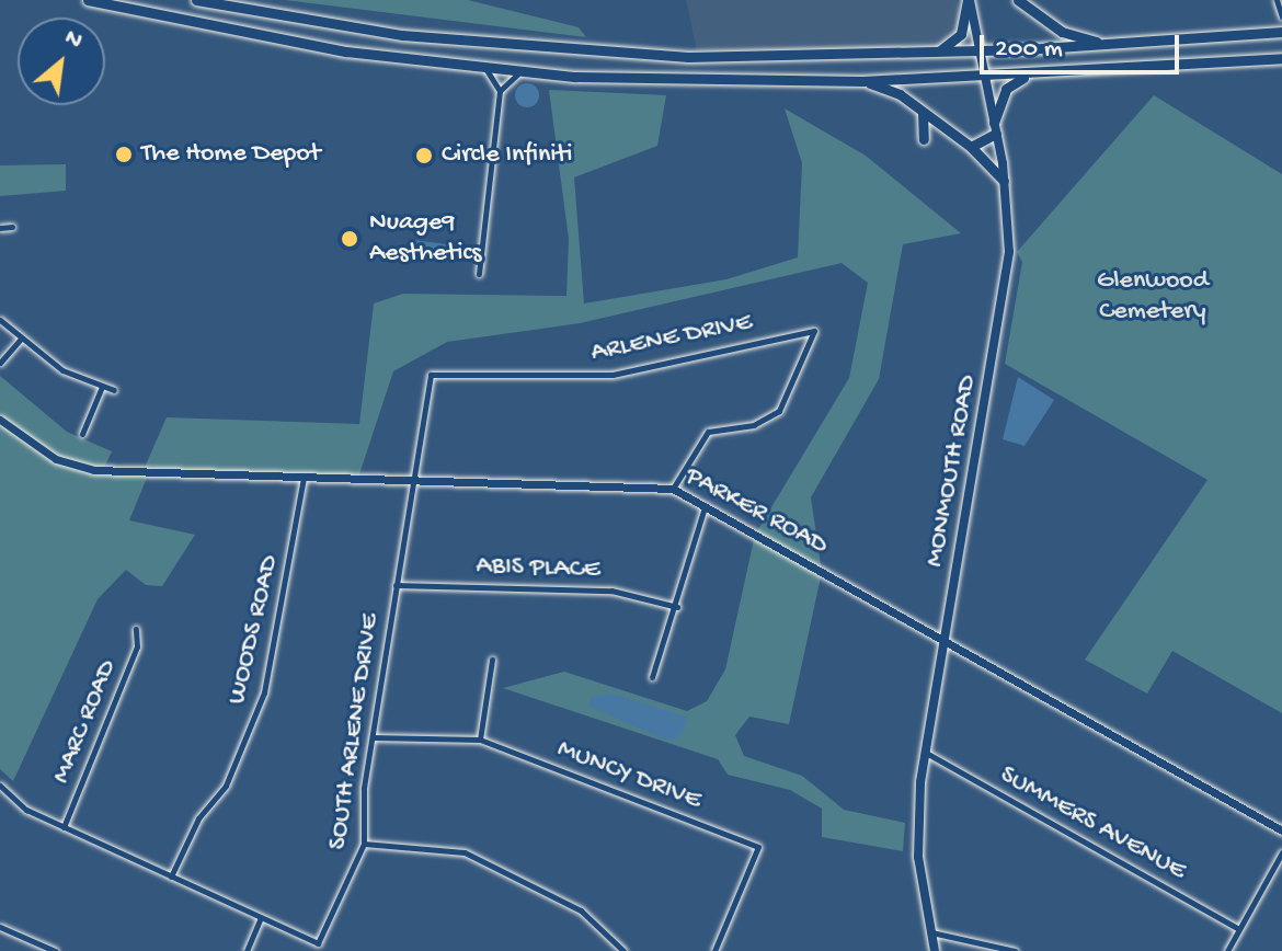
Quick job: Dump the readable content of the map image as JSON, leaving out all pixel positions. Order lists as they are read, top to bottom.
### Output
{
  "streets": {
    "main road": ["MONMOUTH ROAD"],
    "street": [
      "ARLENE DRIVE",
      "PARKER ROAD",
      "ABIS PLACE",
      "WOODS ROAD",
      "MARC ROAD",
      "SOUTH ARLENE DRIVE",
      "MUNCY DRIVE",
      "SUMMERS AVENUE"
    ]
  },
  "crossings": [
    ["ARLENE DRIVE", "PARKER ROAD"],
    ["ARLENE DRIVE", "SOUTH ARLENE DRIVE"],
    ["MONMOUTH ROAD", "PARKER ROAD"],
    ["MONMOUTH ROAD", "SUMMERS AVENUE"],
    ["PARKER ROAD", "WOODS ROAD"],
    ["PARKER ROAD", "SOUTH ARLENE DRIVE"],
    ["ABIS PLACE", "SOUTH ARLENE DRIVE"],
    ["WOODS ROAD", "SOUTH ARLENE DRIVE"],
    ["MARC ROAD", "SOUTH ARLENE DRIVE"],
    ["SOUTH ARLENE DRIVE", "MUNCY DRIVE"]
  ],
  "parks": ["Glenwood Cemetery"],
  "places": ["The Home Depot", "Circle Infiniti", "Nuage9 Aesthetics"],
  "scale_bar": "200 m",
  "north": "top right"
}
